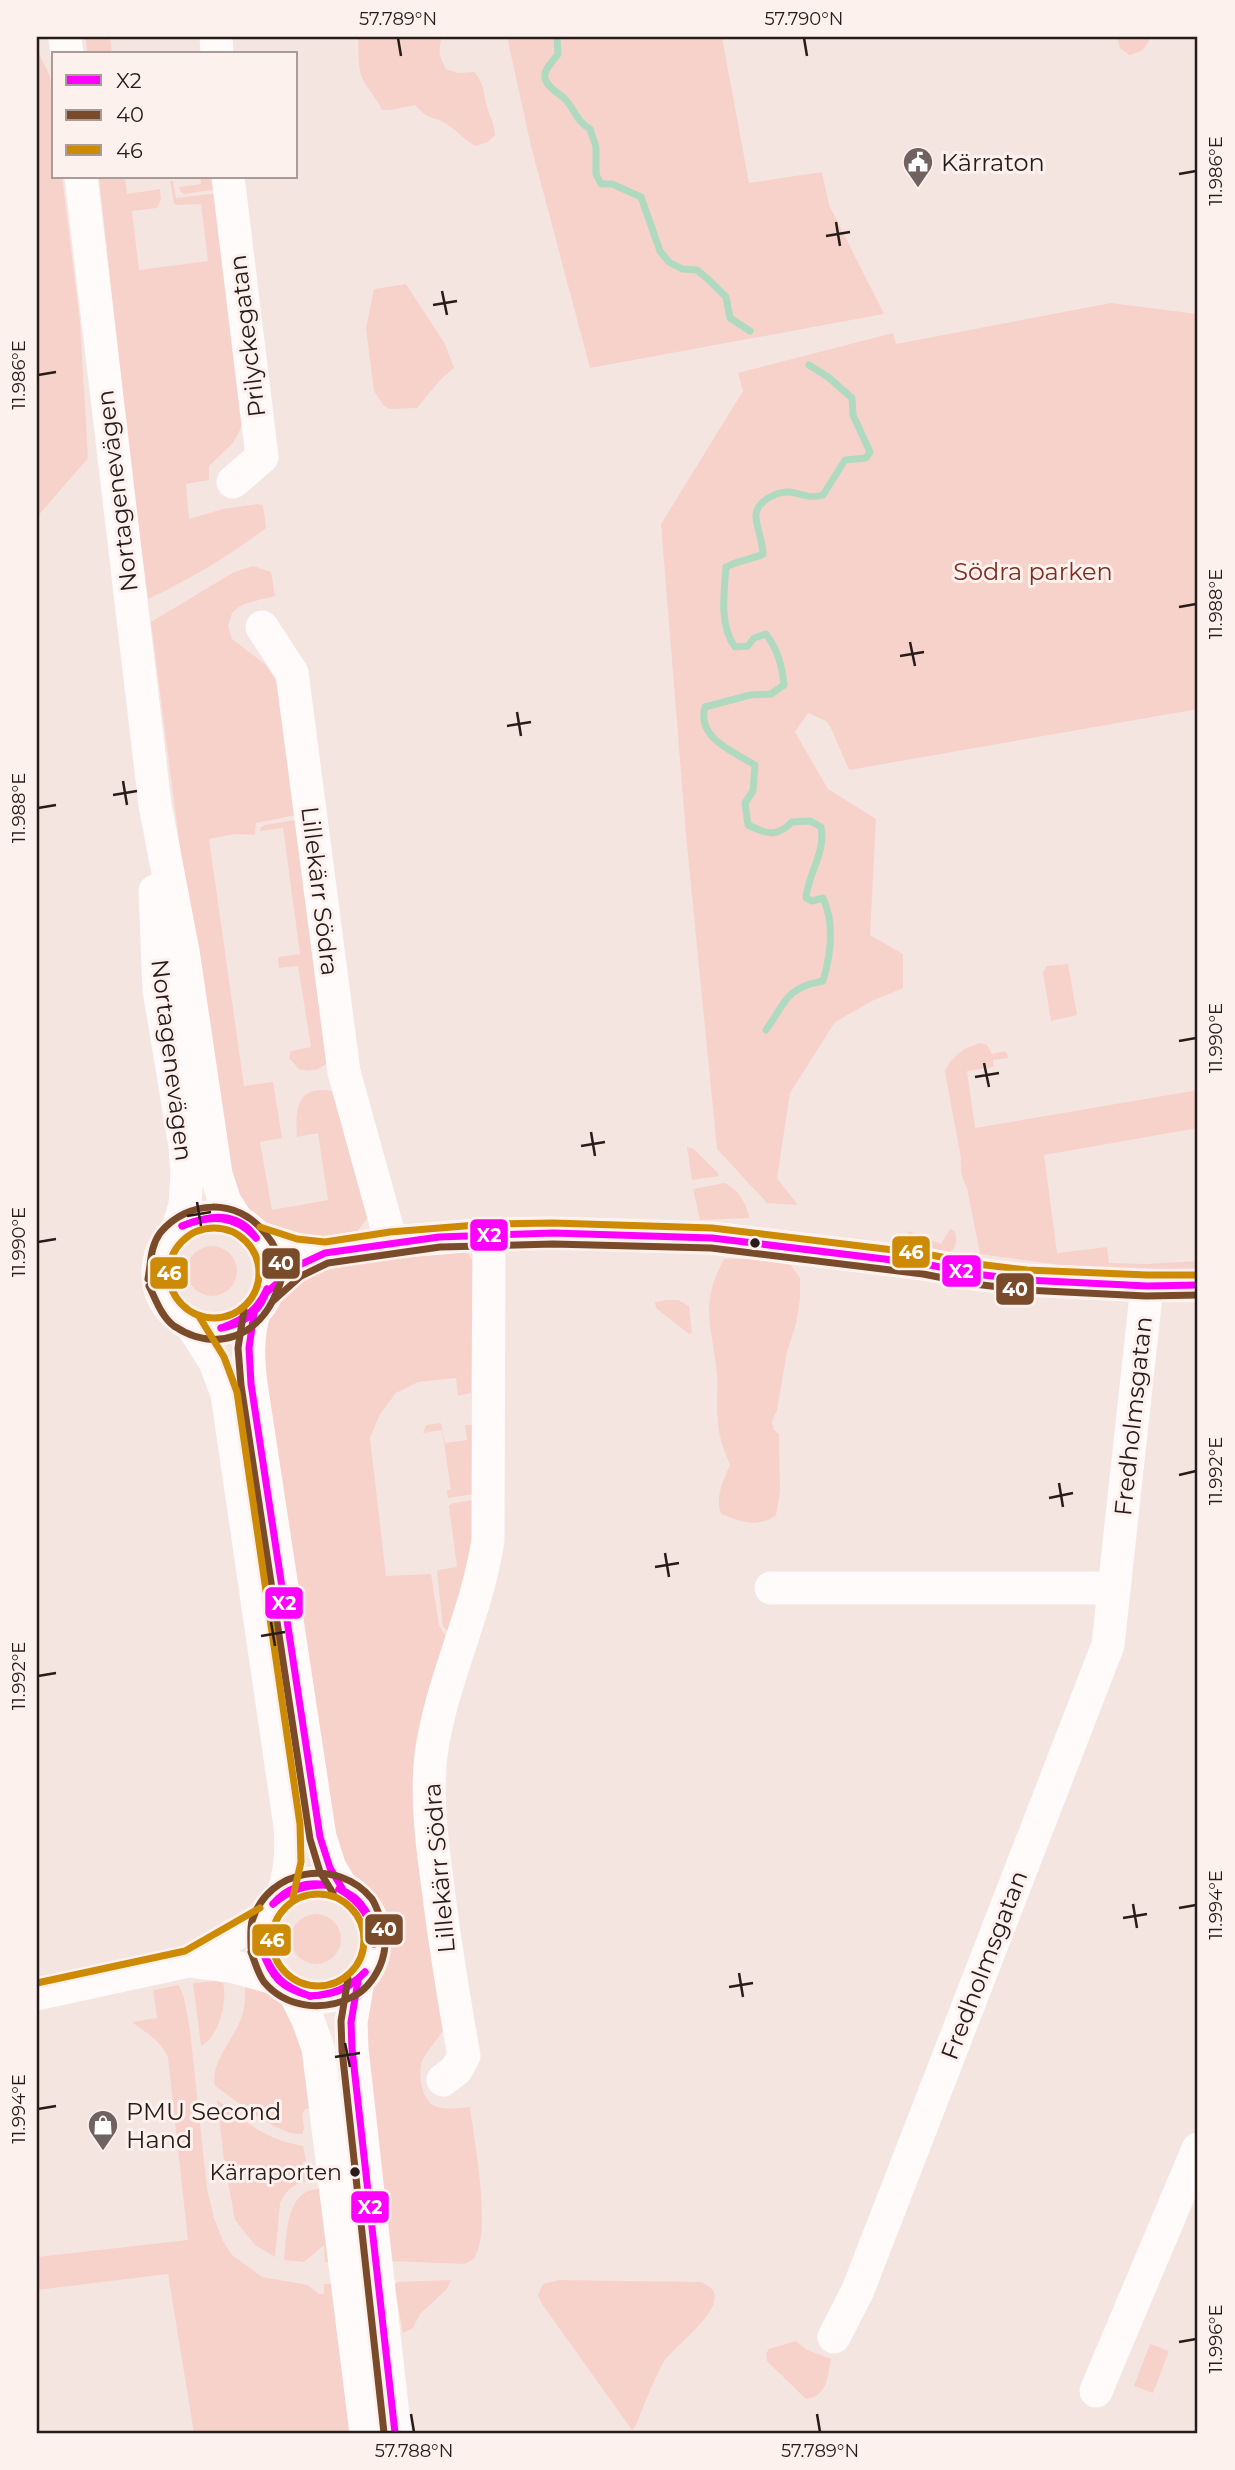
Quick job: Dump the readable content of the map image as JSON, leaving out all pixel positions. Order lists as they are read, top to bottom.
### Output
{
  "streets": {
    "street": [
      "Prilyckegatan",
      "Nortagenevägen",
      "Lillekärr Södra",
      "Fredholmsgatan"
    ]
  },
  "parks": ["Södra parken"],
  "places": {
    "public building": ["Kärraton"],
    "shop": ["PMU Second Hand"],
    "other": ["Kärraporten"]
  },
  "lines": ["transit line 40", "transit line X2", "transit line 46"],
  "legend": ["X2", "40", "46"],
  "coordinates": [
    "57.789°N",
    "57.790°N",
    "11.986°E",
    "11.988°E",
    "11.990°E",
    "11.992°E",
    "11.994°E",
    "11.996°E",
    "57.788°N"
  ]
}
